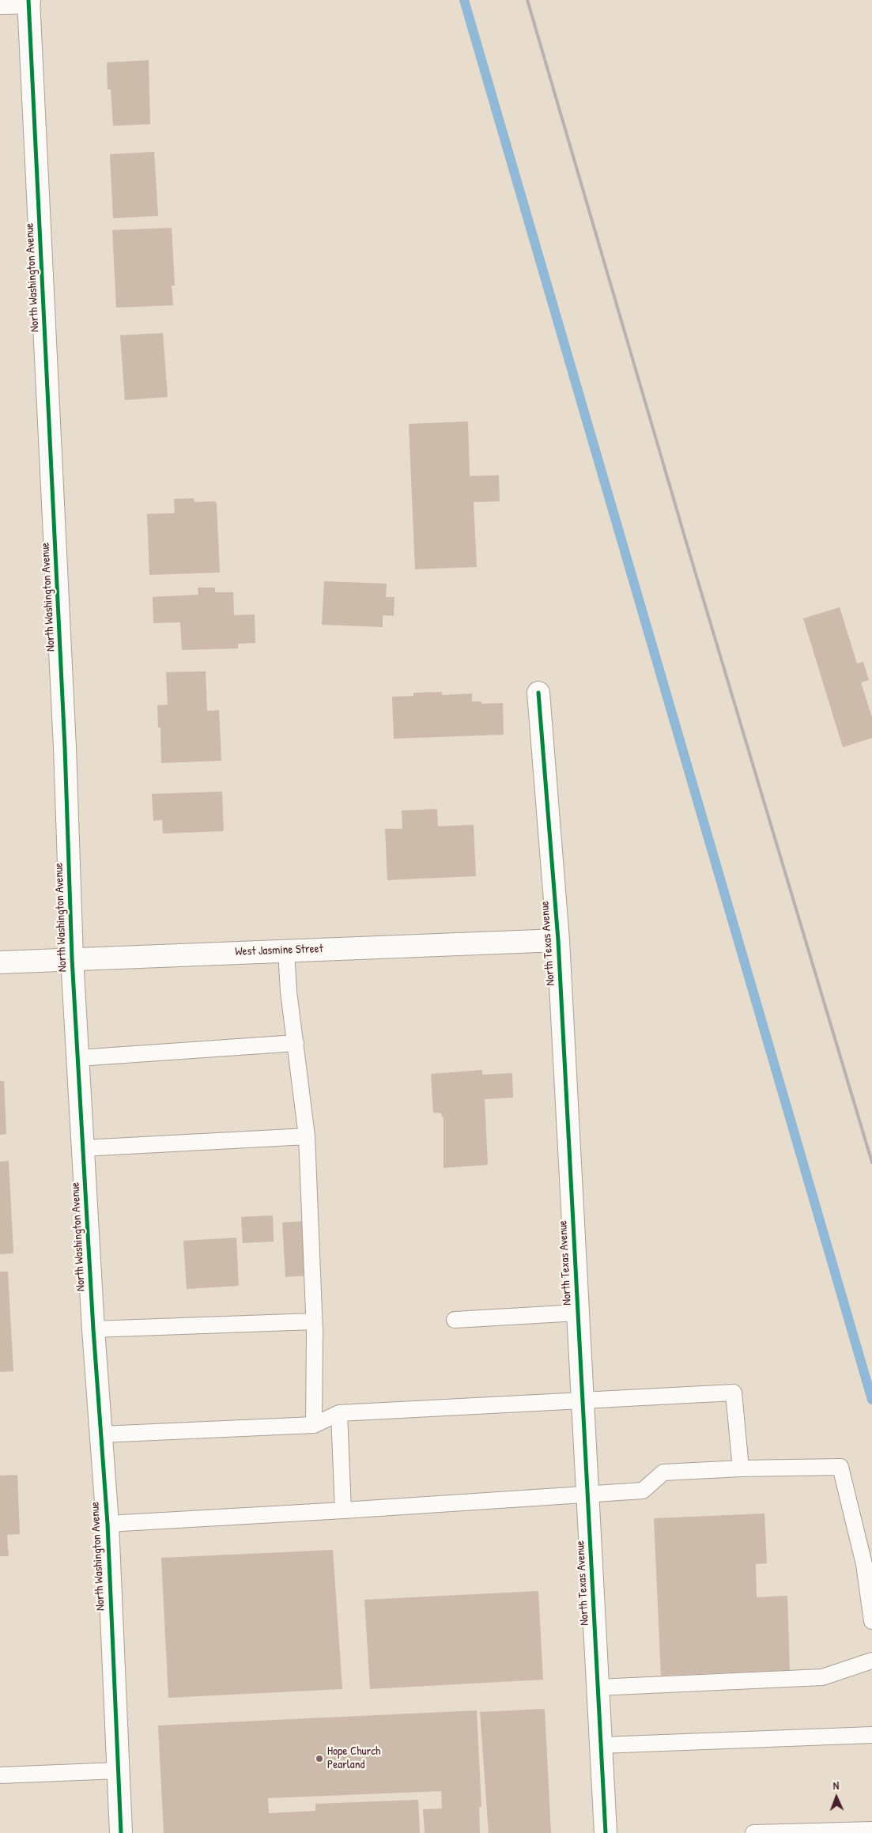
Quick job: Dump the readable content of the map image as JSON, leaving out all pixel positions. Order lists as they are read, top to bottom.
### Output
{
  "streets": {
    "street": ["North Washington Avenue", "North Texas Avenue", "West Jasmine Street"]
  },
  "crossings": [
    ["North Washington Avenue", "West Jasmine Street"],
    ["North Texas Avenue", "West Jasmine Street"]
  ],
  "places": ["Hope Church Pearland"],
  "north": "top"
}
